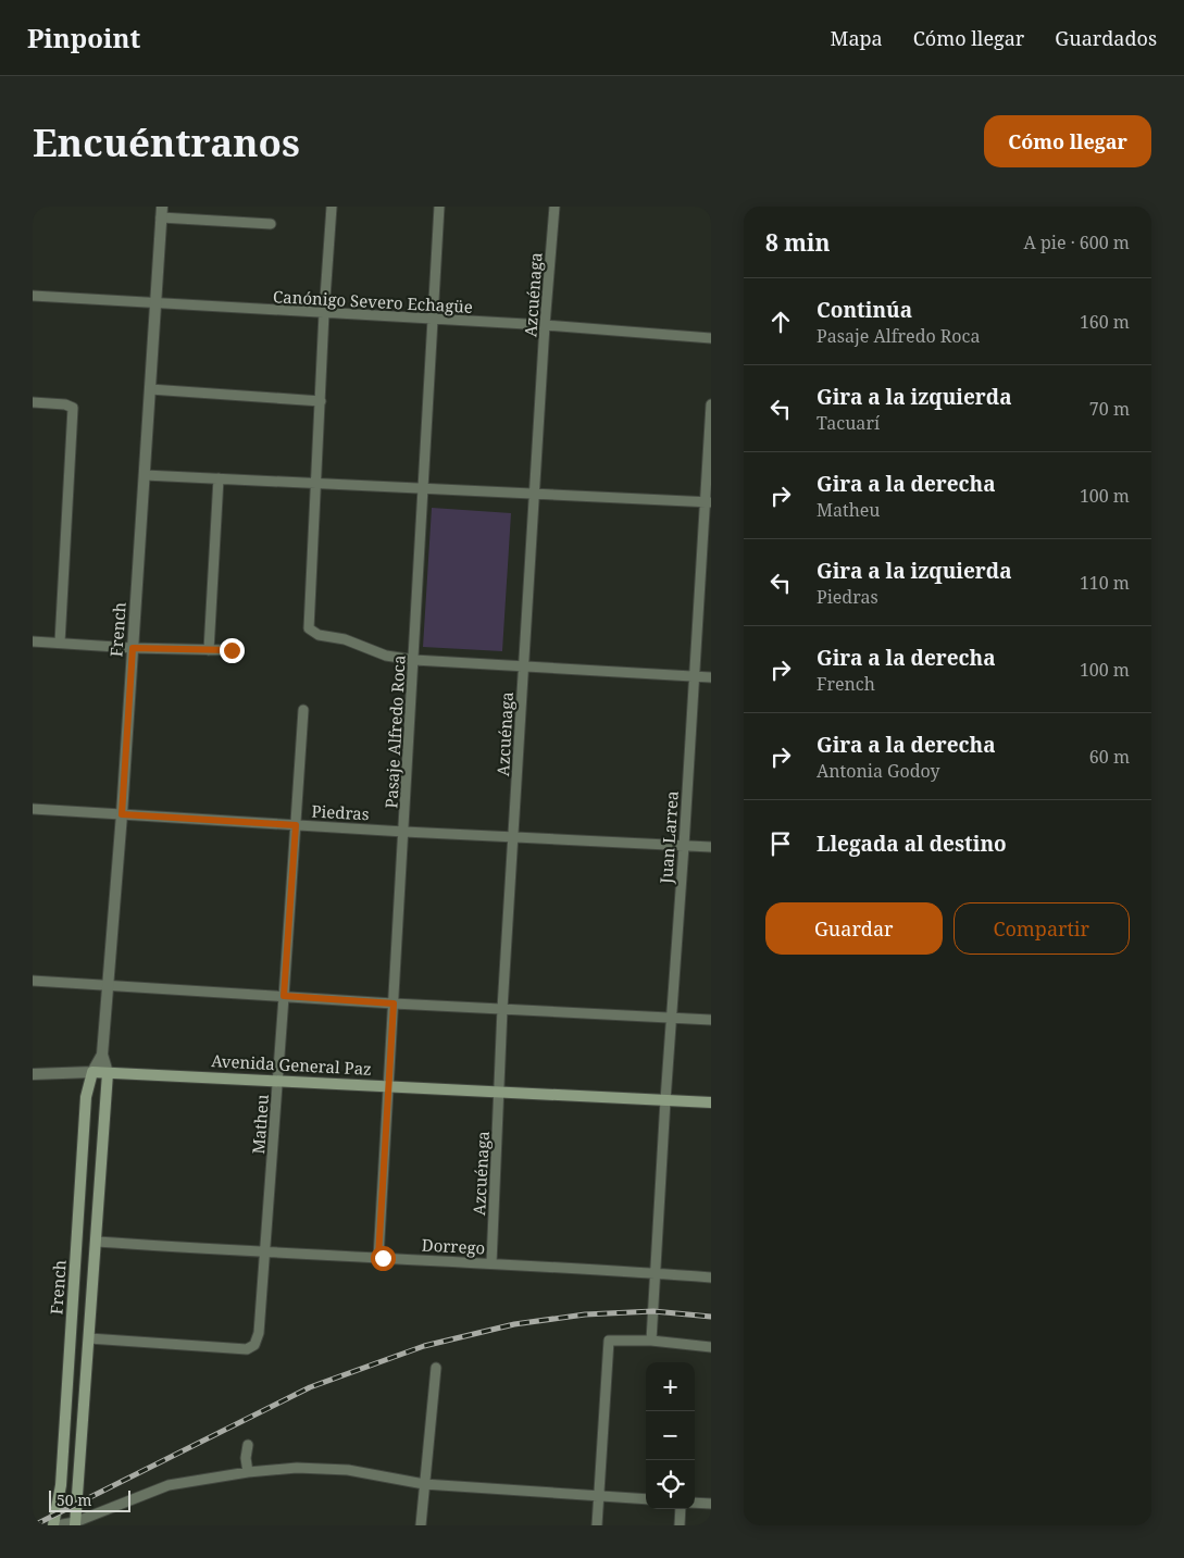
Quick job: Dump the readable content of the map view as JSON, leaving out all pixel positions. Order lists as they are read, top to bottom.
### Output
{
  "streets": {
    "main road": ["French", "Avenida General Paz"],
    "street": [
      "Azcuénaga",
      "Canónigo Severo Echagüe",
      "Pasaje Alfredo Roca",
      "Piedras",
      "Juan Larrea",
      "Matheu",
      "Dorrego"
    ]
  },
  "crossings": [
    ["Azcuénaga", "Canónigo Severo Echagüe"],
    ["Azcuénaga", "Piedras"],
    ["Azcuénaga", "Avenida General Paz"],
    ["Azcuénaga", "Dorrego"],
    ["Canónigo Severo Echagüe", "French"],
    ["Canónigo Severo Echagüe", "Pasaje Alfredo Roca"],
    ["French", "Piedras"],
    ["French", "Avenida General Paz"],
    ["French", "Matheu"],
    ["French", "Dorrego"],
    ["Pasaje Alfredo Roca", "Piedras"],
    ["Pasaje Alfredo Roca", "Avenida General Paz"],
    ["Pasaje Alfredo Roca", "Dorrego"],
    ["Piedras", "Juan Larrea"],
    ["Piedras", "Matheu"],
    ["Juan Larrea", "Avenida General Paz"],
    ["Juan Larrea", "Dorrego"],
    ["Avenida General Paz", "Matheu"],
    ["Matheu", "Dorrego"]
  ],
  "scale_bar": "50 m",
  "page": {
    "header": "Pinpoint",
    "nav": ["Mapa", "Cómo llegar", "Guardados"],
    "buttons": [
      "Cómo llegar",
      ["Guardar", "Compartir"]
    ],
    "title": "Encuéntranos",
    "heading": ["8 min", "A pie · 600 m"],
    "list": [
      ["Continúa", "Pasaje Alfredo Roca", "160 m"],
      ["Gira a la izquierda", "Tacuarí", "70 m"],
      ["Gira a la derecha", "Matheu", "100 m"],
      ["Gira a la izquierda", "Piedras", "110 m"],
      ["Gira a la derecha", "French", "100 m"],
      ["Gira a la derecha", "Antonia Godoy", "60 m"],
      "Llegada al destino"
    ],
    "map_buttons": ["+", "−"],
    "scale": "50 m"
  }
}
